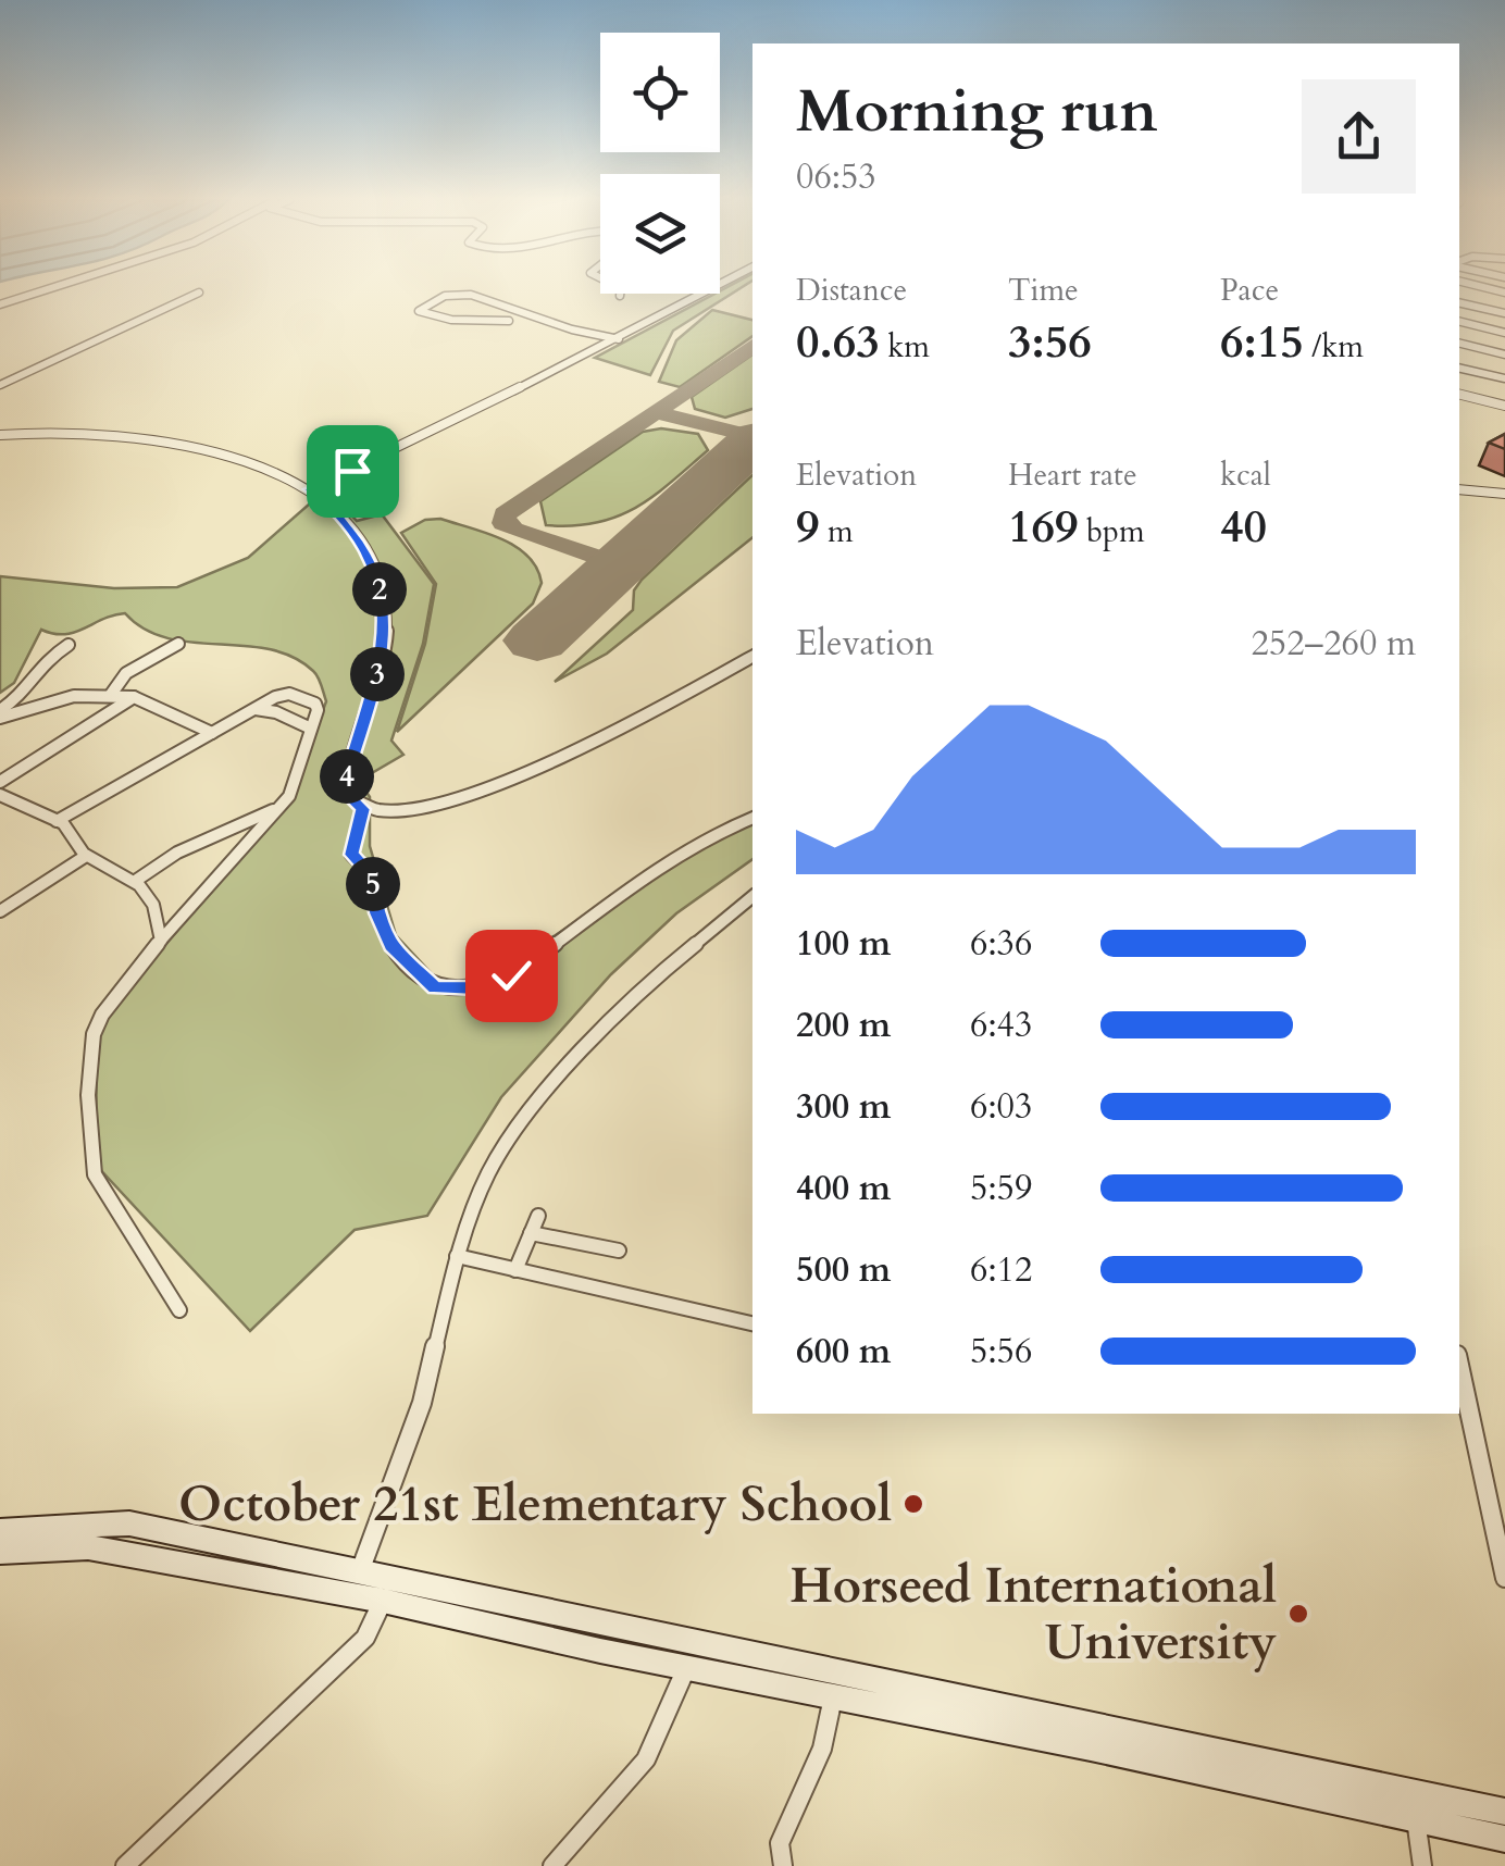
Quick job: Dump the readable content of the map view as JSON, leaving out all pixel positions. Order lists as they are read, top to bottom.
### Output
{
  "places": ["October 21st Elementary School", "Horseed International University"],
  "page": {
    "heading": ["Morning run", "06:53"],
    "stats": [
      ["Distance", "0.63 km"],
      ["Time", "3:56"],
      ["Pace", "6:15 /km"],
      ["Elevation", "9 m"],
      ["Heart rate", "169 bpm"],
      ["kcal", "40"]
    ],
    "pins": [
      "2",
      "3",
      "4",
      "5"
    ],
    "chart": ["Elevation", "252–260 m"],
    "list": [
      {
        "name": "100 m",
        "note": "6:36"
      },
      {
        "name": "200 m",
        "note": "6:43"
      },
      {
        "name": "300 m",
        "note": "6:03"
      },
      {
        "name": "400 m",
        "note": "5:59"
      },
      {
        "name": "500 m",
        "note": "6:12"
      },
      {
        "name": "600 m",
        "note": "5:56"
      }
    ]
  }
}
